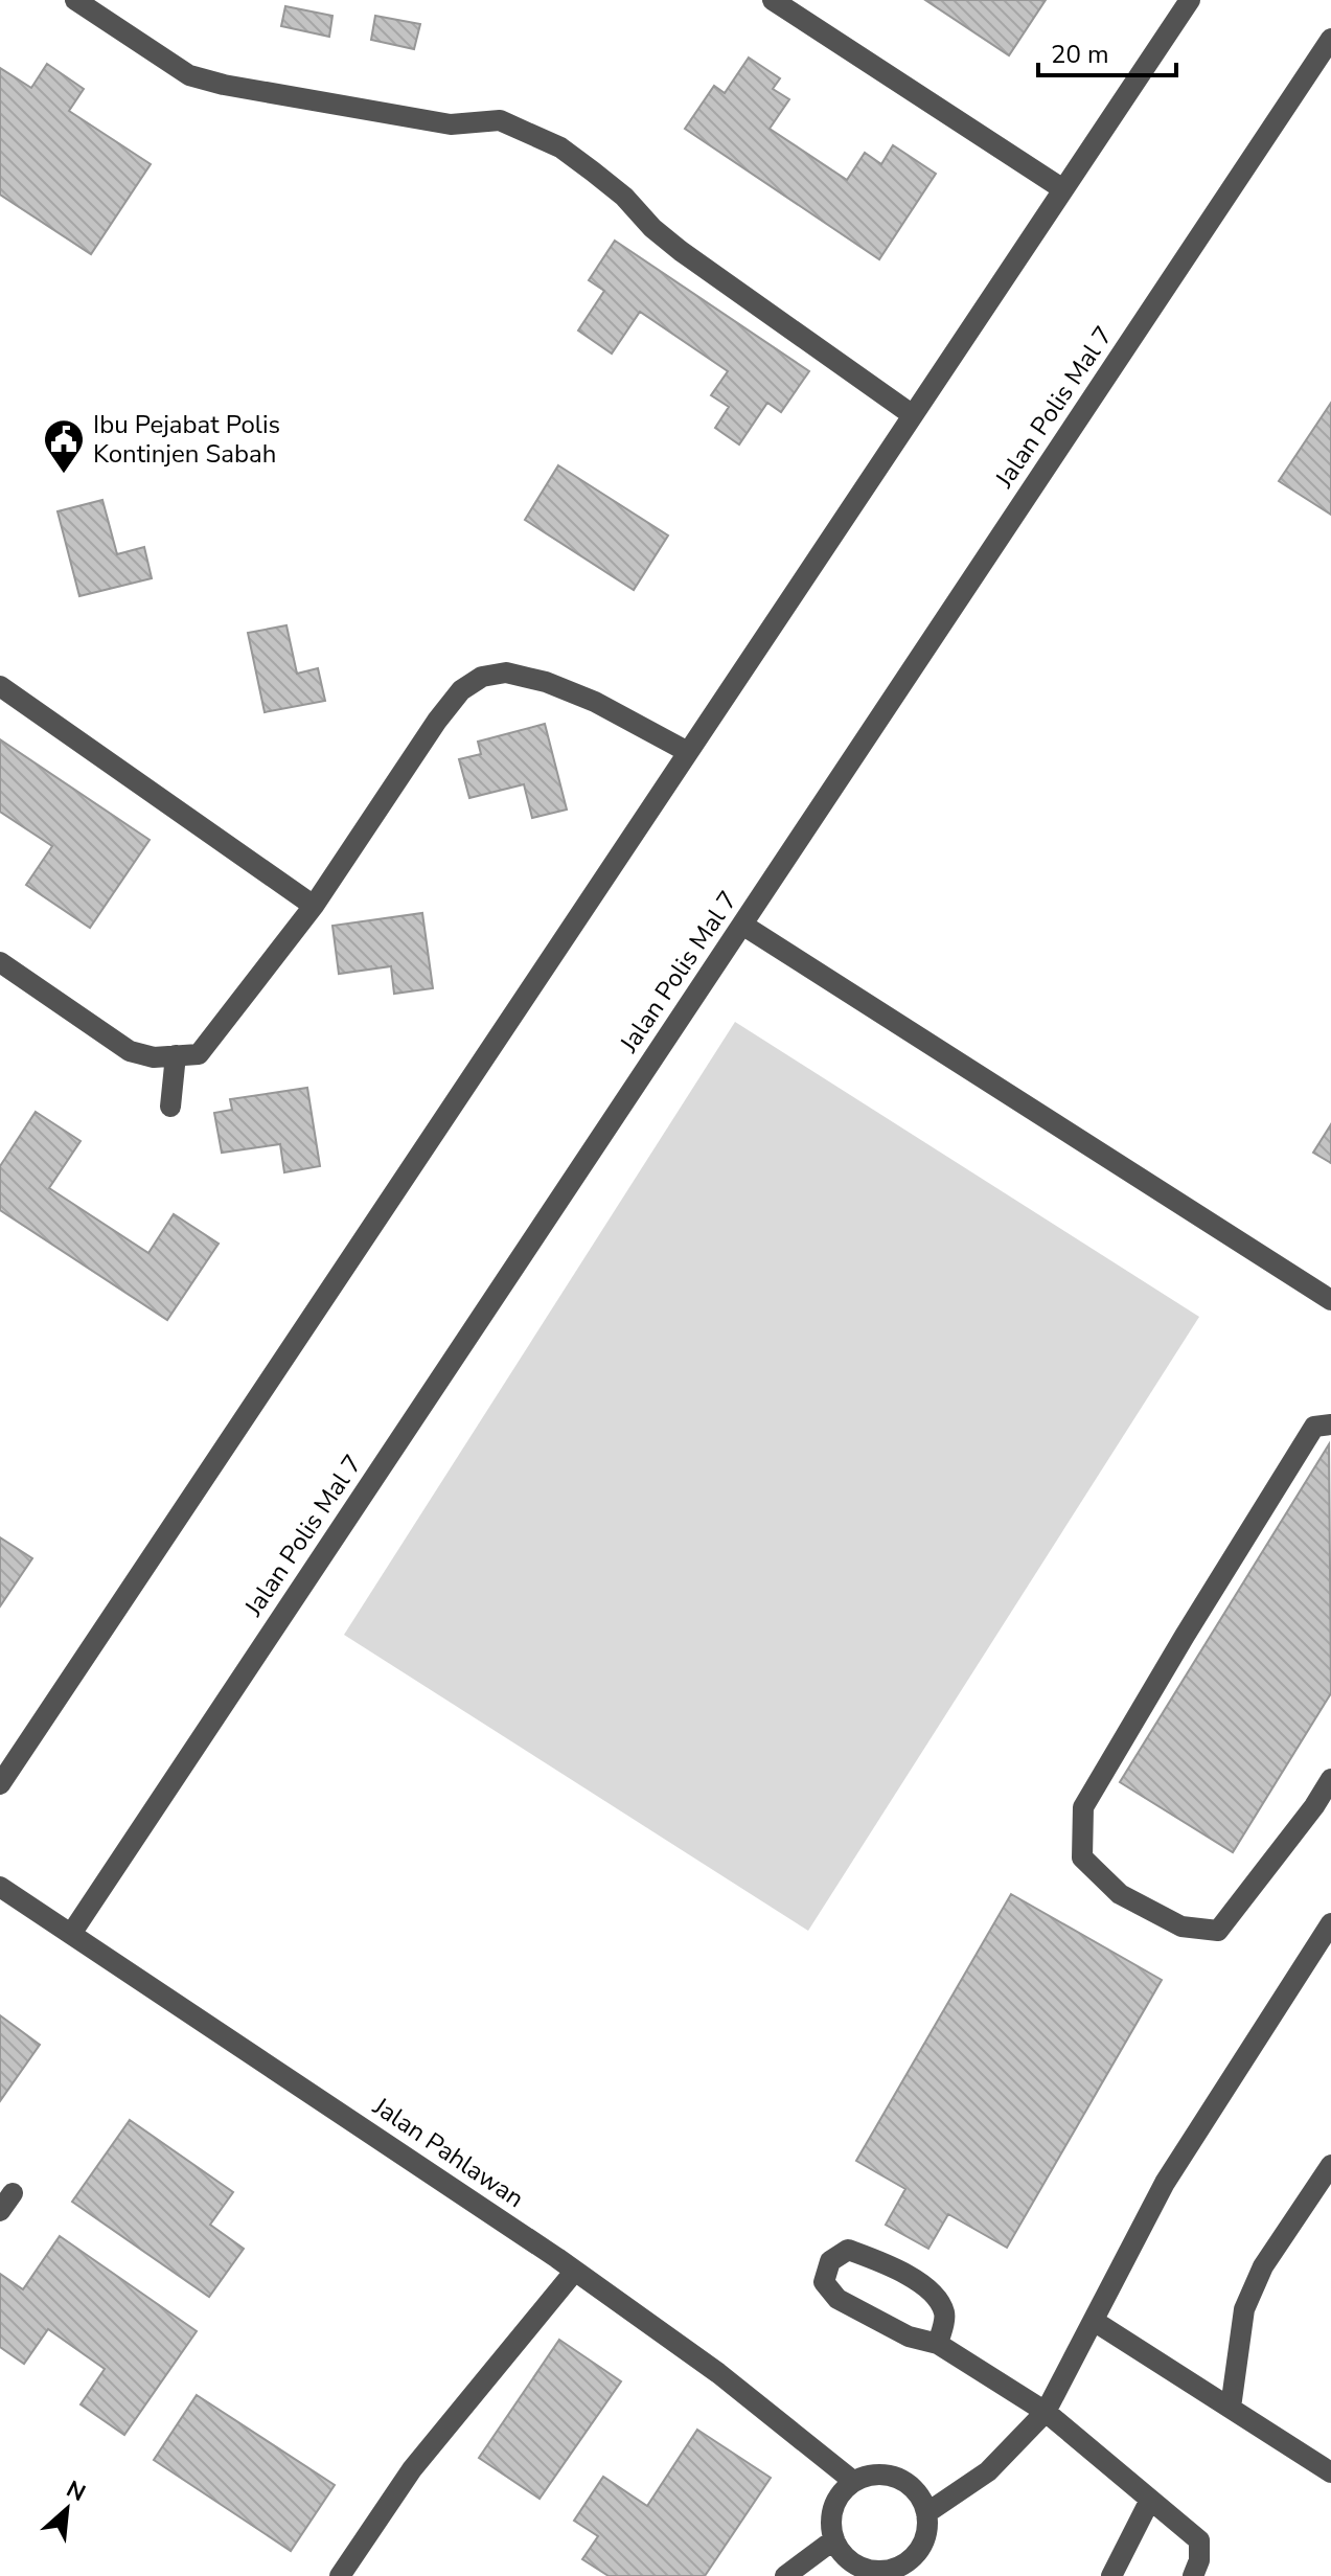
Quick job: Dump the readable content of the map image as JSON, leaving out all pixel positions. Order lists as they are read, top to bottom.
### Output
{
  "streets": {
    "street": ["Jalan Polis Mal 7", "Jalan Pahlawan"]
  },
  "crossings": [
    ["Jalan Polis Mal 7", "Jalan Pahlawan"]
  ],
  "places": {
    "public building": ["Ibu Pejabat Polis Kontinjen Sabah"]
  },
  "scale_bar": "20 m",
  "north": "top right"
}
